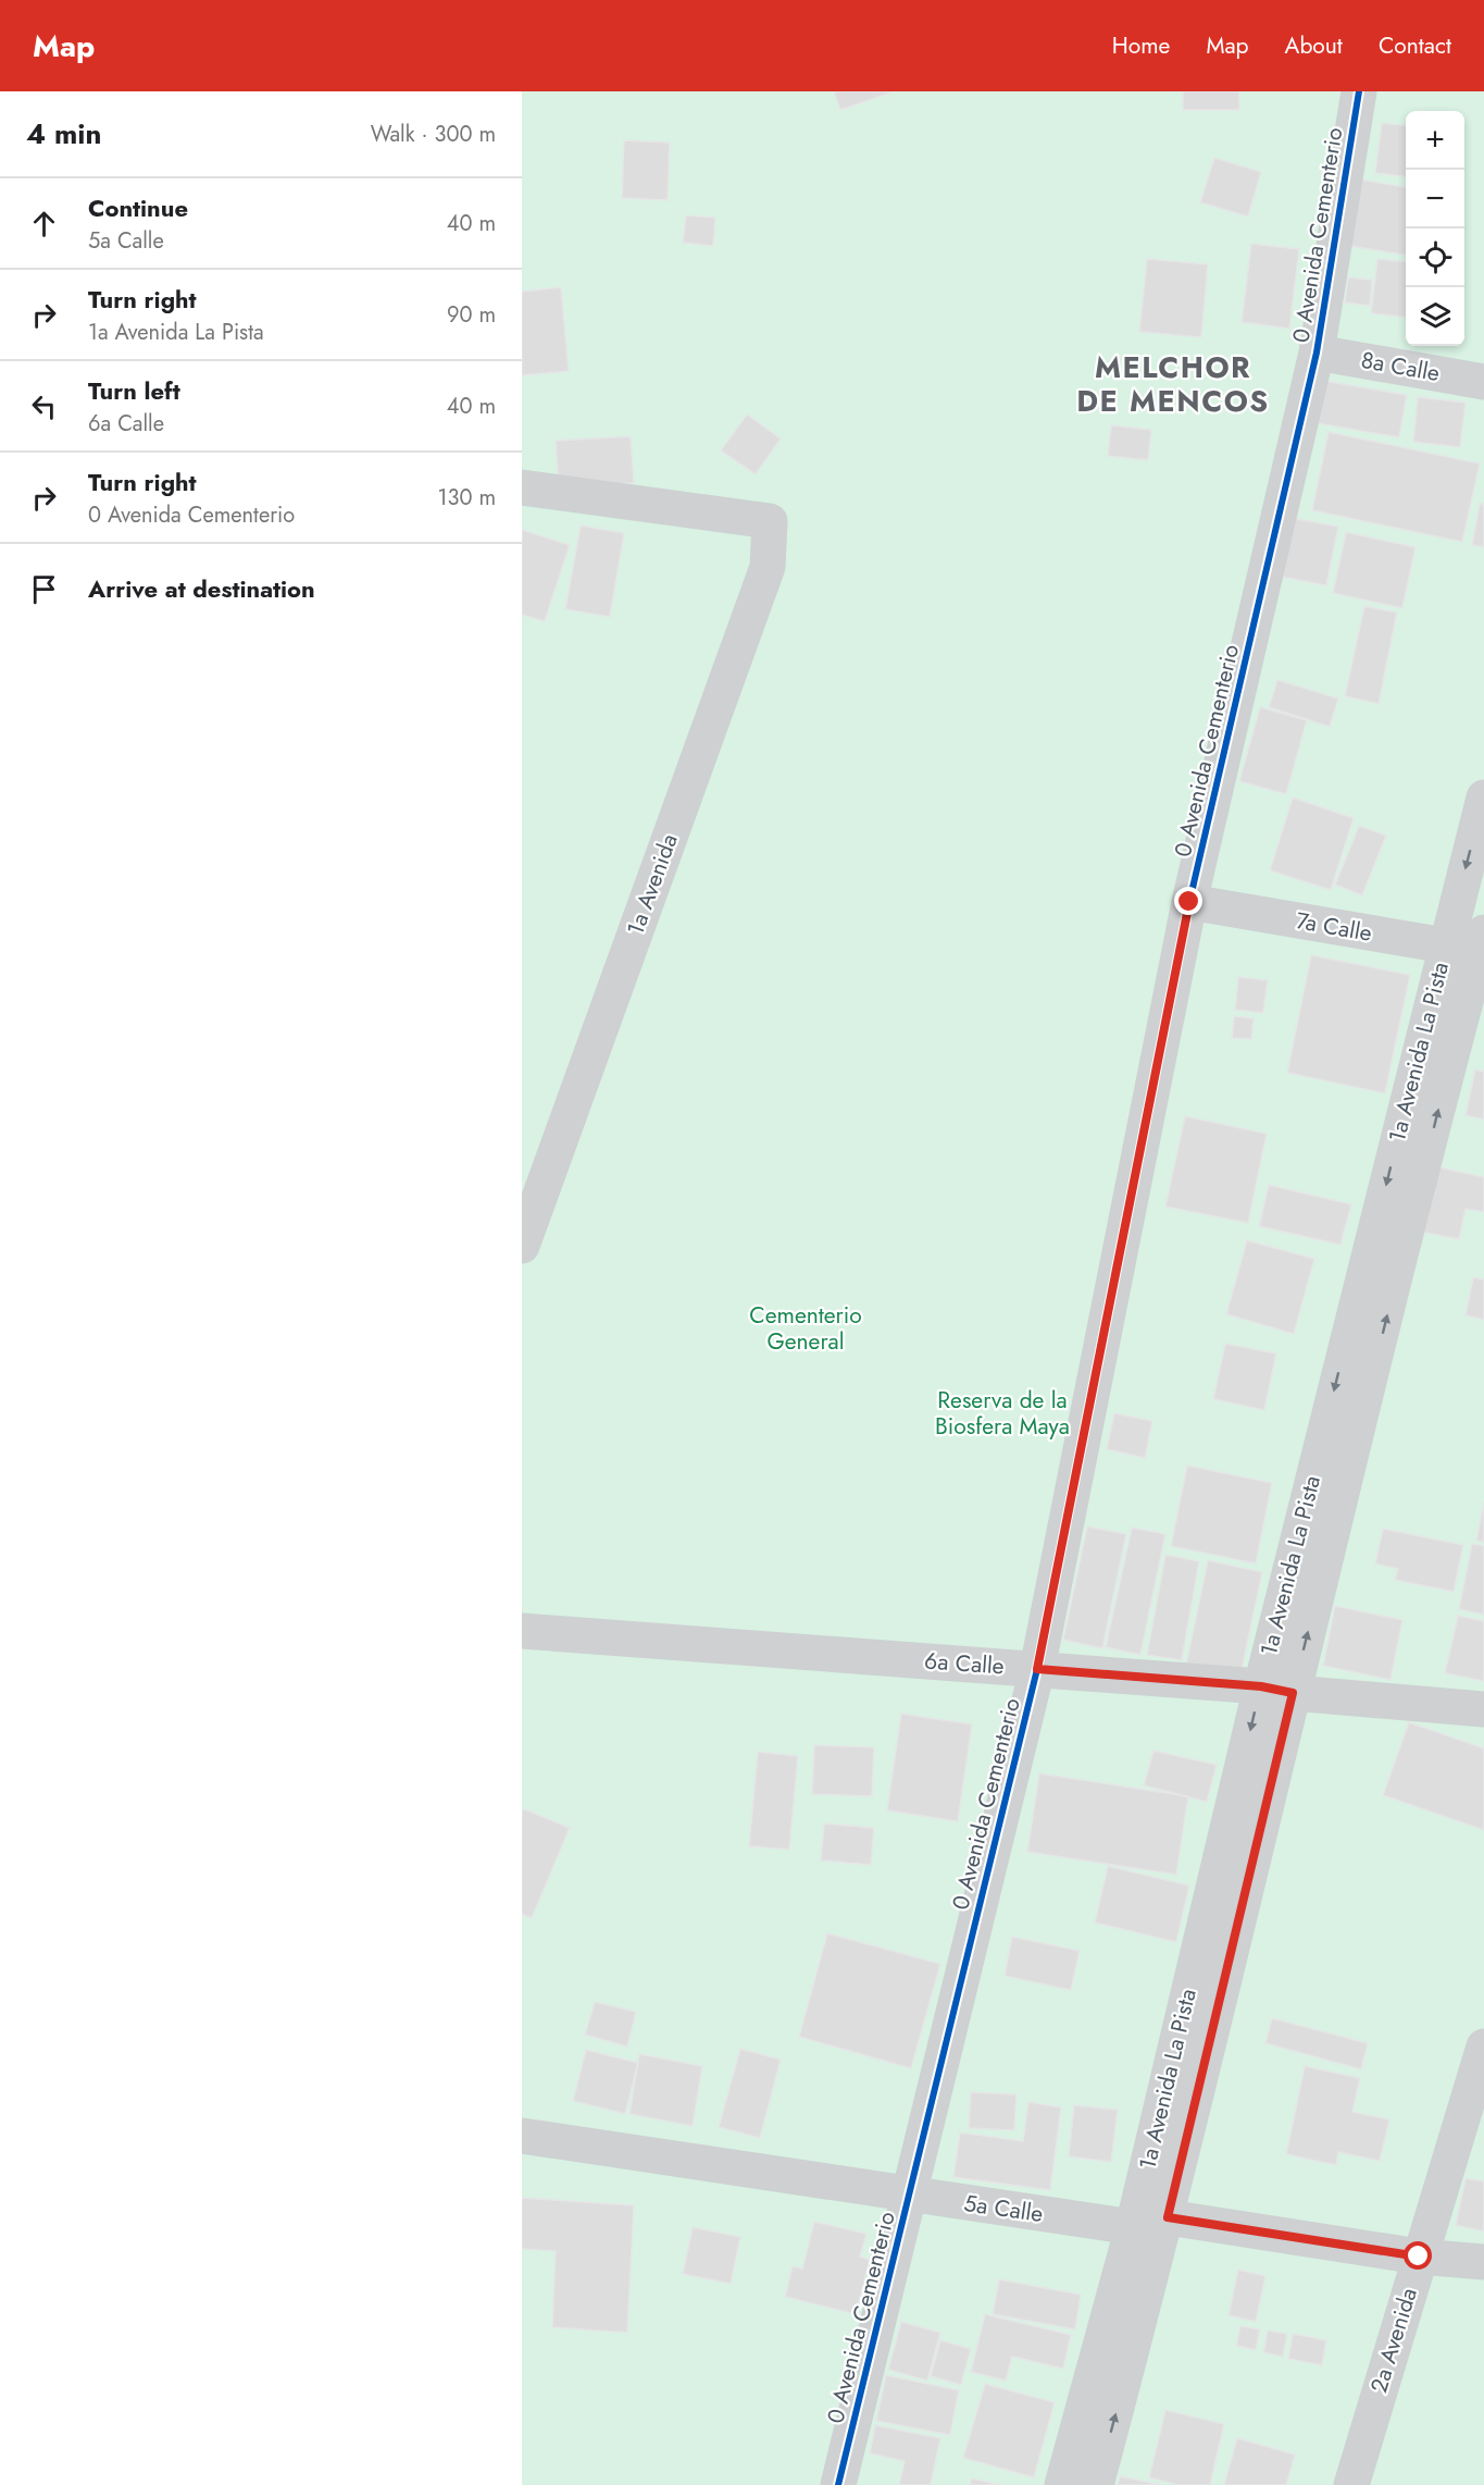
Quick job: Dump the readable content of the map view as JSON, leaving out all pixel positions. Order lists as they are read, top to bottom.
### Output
{
  "streets": {
    "street": [
      "0 Avenida Cementerio",
      "8a Calle",
      "1a Avenida",
      "7a Calle",
      "1a Avenida La Pista",
      "6a Calle",
      "5a Calle",
      "2a Avenida"
    ]
  },
  "crossings": [
    ["0 Avenida Cementerio", "8a Calle"],
    ["0 Avenida Cementerio", "7a Calle"],
    ["0 Avenida Cementerio", "6a Calle"],
    ["0 Avenida Cementerio", "5a Calle"],
    ["7a Calle", "1a Avenida La Pista"],
    ["1a Avenida La Pista", "6a Calle"],
    ["1a Avenida La Pista", "5a Calle"],
    ["5a Calle", "2a Avenida"]
  ],
  "districts": ["MELCHOR DE MENCOS"],
  "parks": ["Cementerio General", "Reserva de la Biosfera Maya"],
  "page": {
    "header": "Map",
    "nav": [
      "Home",
      "Map",
      "About",
      "Contact"
    ],
    "heading": ["4 min", "Walk · 300 m"],
    "map_buttons": ["+", "−"],
    "list": [
      ["Continue", "5a Calle", "40 m"],
      ["Turn right", "1a Avenida La Pista", "90 m"],
      ["Turn left", "6a Calle", "40 m"],
      ["Turn right", "0 Avenida Cementerio", "130 m"],
      "Arrive at destination"
    ]
  }
}
